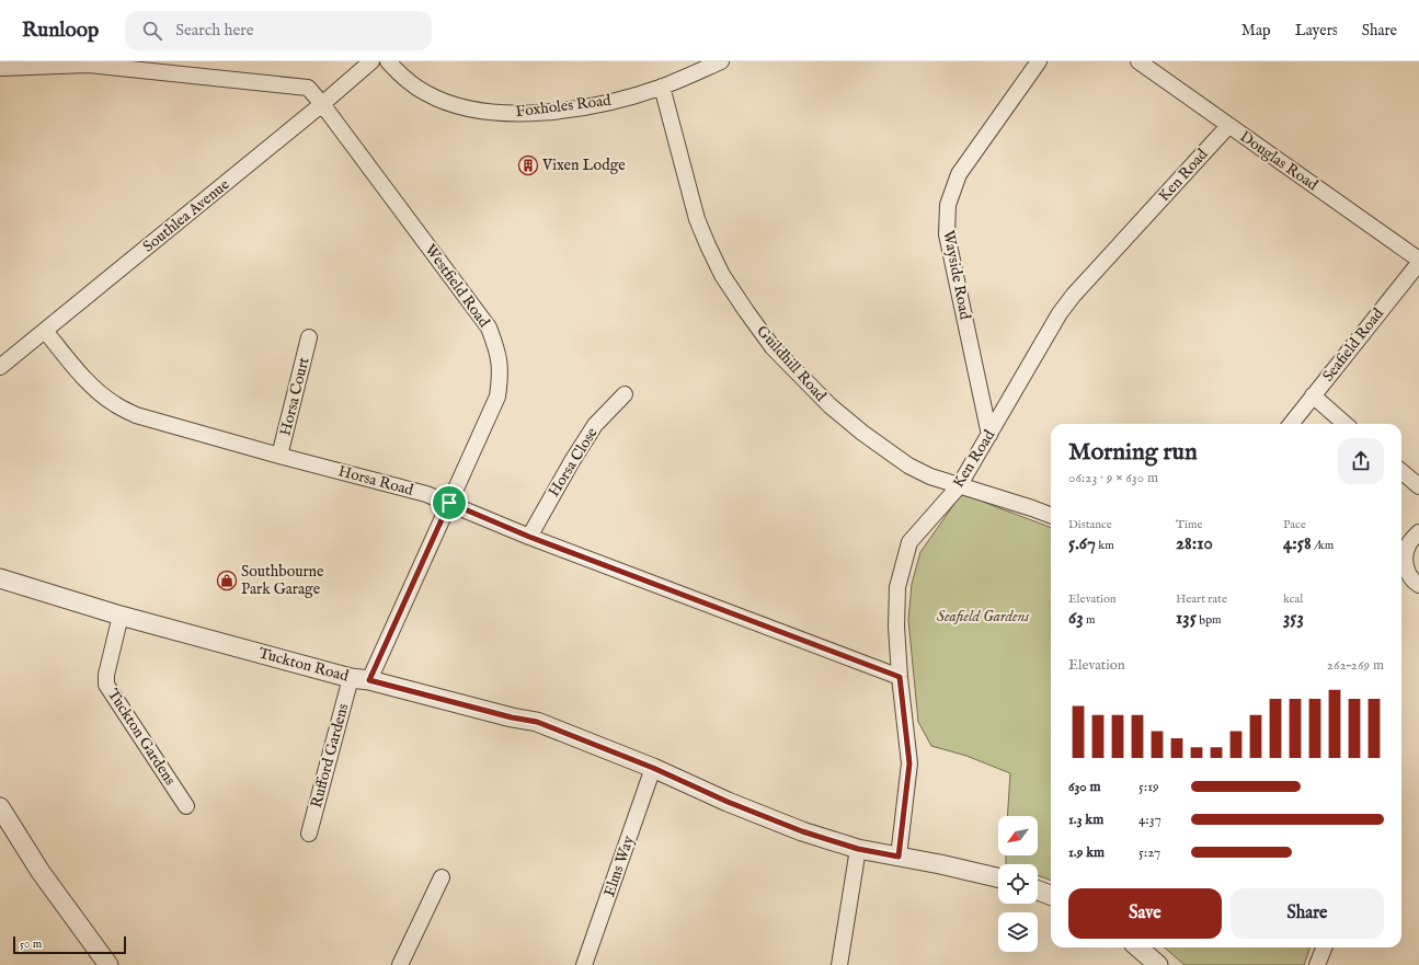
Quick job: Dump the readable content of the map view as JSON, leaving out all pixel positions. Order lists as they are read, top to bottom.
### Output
{
  "streets": {
    "street": [
      "Foxholes Road",
      "Douglas Road",
      "Ken Road",
      "Southlea Avenue",
      "Wayside Road",
      "Westfield Road",
      "Seafield Road",
      "Guildhill Road",
      "Horsa Court",
      "Horsa Close",
      "Horsa Road",
      "Tuckton Road",
      "Tuckton Gardens",
      "Rufford Gardens",
      "Elms Way"
    ]
  },
  "crossings": [
    ["Foxholes Road", "Guildhill Road"],
    ["Douglas Road", "Ken Road"],
    ["Douglas Road", "Seafield Road"],
    ["Ken Road", "Wayside Road"],
    ["Ken Road", "Guildhill Road"],
    ["Ken Road", "Horsa Road"],
    ["Ken Road", "Tuckton Road"],
    ["Southlea Avenue", "Westfield Road"],
    ["Southlea Avenue", "Horsa Road"],
    ["Westfield Road", "Horsa Road"],
    ["Westfield Road", "Tuckton Road"],
    ["Westfield Road", "Rufford Gardens"],
    ["Horsa Court", "Horsa Road"],
    ["Horsa Close", "Horsa Road"],
    ["Tuckton Road", "Tuckton Gardens"],
    ["Tuckton Road", "Rufford Gardens"],
    ["Tuckton Road", "Elms Way"]
  ],
  "parks": ["Seafield Gardens"],
  "places": {
    "building": ["Vixen Lodge"],
    "shop": ["Southbourne Park Garage"]
  },
  "scale_bar": "50 m",
  "north": "bottom left",
  "page": {
    "header": "Runloop",
    "search": "Search here",
    "nav": ["Map", "Layers", "Share"],
    "heading": ["Morning run", "06:23 · 9 × 630 m"],
    "stats": [
      ["Distance", "5.67 km"],
      ["Time", "28:10"],
      ["Pace", "4:58 /km"],
      ["Elevation", "63 m"],
      ["Heart rate", "135 bpm"],
      ["kcal", "353"]
    ],
    "chart": ["Elevation", "262–269 m"],
    "list": [
      {
        "name": "630 m",
        "note": "5:19"
      },
      {
        "name": "1.3 km",
        "note": "4:37"
      },
      {
        "name": "1.9 km",
        "note": "5:27"
      }
    ],
    "buttons": ["Save", "Share"],
    "scale": "50 m"
  }
}
